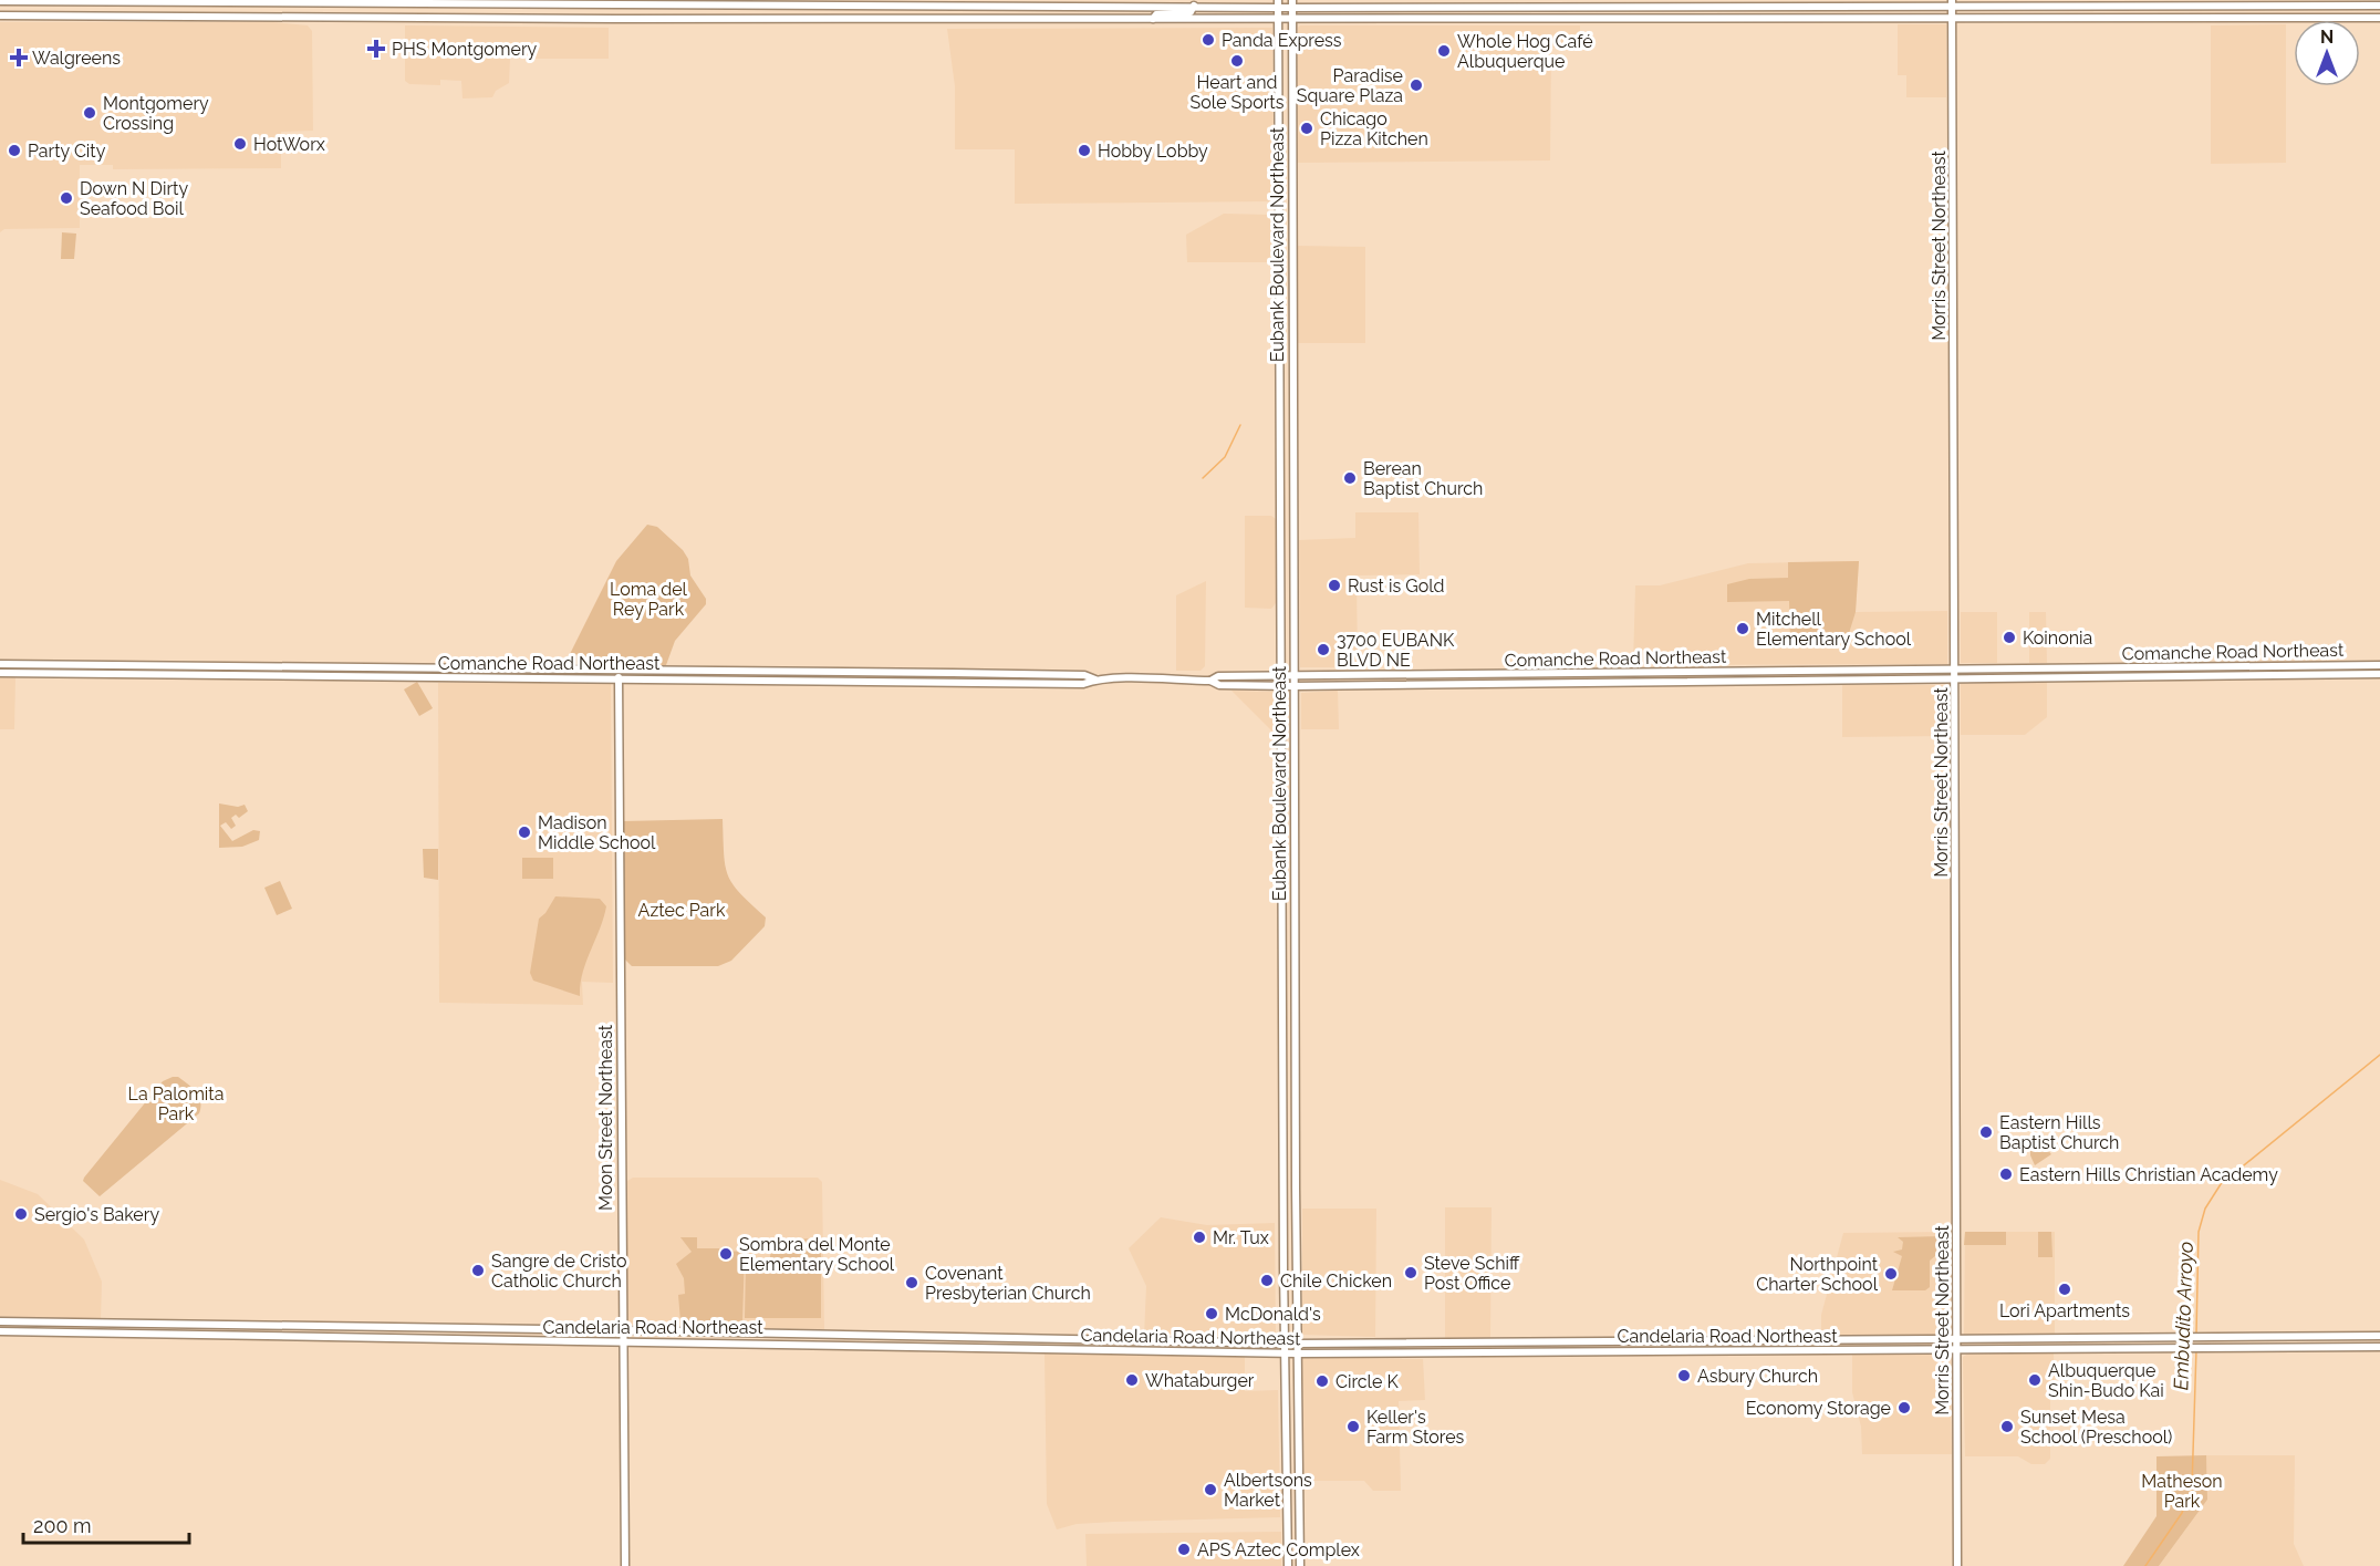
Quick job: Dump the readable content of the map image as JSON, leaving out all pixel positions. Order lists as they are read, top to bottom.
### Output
{
  "streets": {
    "main road": [
      "Eubank Boulevard Northeast",
      "Morris Street Northeast",
      "Comanche Road Northeast",
      "Moon Street Northeast",
      "Candelaria Road Northeast"
    ]
  },
  "crossings": [
    ["Eubank Boulevard Northeast", "Comanche Road Northeast"],
    ["Eubank Boulevard Northeast", "Candelaria Road Northeast"],
    ["Morris Street Northeast", "Comanche Road Northeast"],
    ["Morris Street Northeast", "Candelaria Road Northeast"],
    ["Comanche Road Northeast", "Moon Street Northeast"],
    ["Moon Street Northeast", "Candelaria Road Northeast"]
  ],
  "water": ["Embudito Arroyo"],
  "parks": [
    "Loma del Rey Park",
    "Aztec Park",
    "La Palomita Park",
    "Matheson Park"
  ],
  "places": {
    "other": [
      "Panda Express",
      "Whole Hog Café Albuquerque",
      "Heart and Sole Sports",
      "Paradise Square Plaza",
      "Montgomery Crossing",
      "Chicago Pizza Kitchen",
      "HotWorx",
      "Party City",
      "Hobby Lobby",
      "Down N Dirty Seafood Boil",
      "Berean Baptist Church",
      "Rust is Gold",
      "Mitchell Elementary School",
      "Koinonia",
      "3700 EUBANK BLVD NE",
      "Madison Middle School",
      "Eastern Hills Baptist Church",
      "Eastern Hills Christian Academy",
      "Sergio's Bakery",
      "Mr. Tux",
      "Sombra del Monte Elementary School",
      "Sangre de Cristo Catholic Church",
      "Steve Schiff Post Office",
      "Northpoint Charter School",
      "Chile Chicken",
      "Covenant Presbyterian Church",
      "Lori Apartments",
      "McDonald's",
      "Asbury Church",
      "Whataburger",
      "Albuquerque Shin-Budo Kai",
      "Circle K",
      "Economy Storage",
      "Keller's Farm Stores",
      "Sunset Mesa School (Preschool)",
      "Albertsons Market",
      "APS Aztec Complex"
    ],
    "health": ["PHS Montgomery", "Walgreens"]
  },
  "scale_bar": "200 m",
  "north": "top"
}
